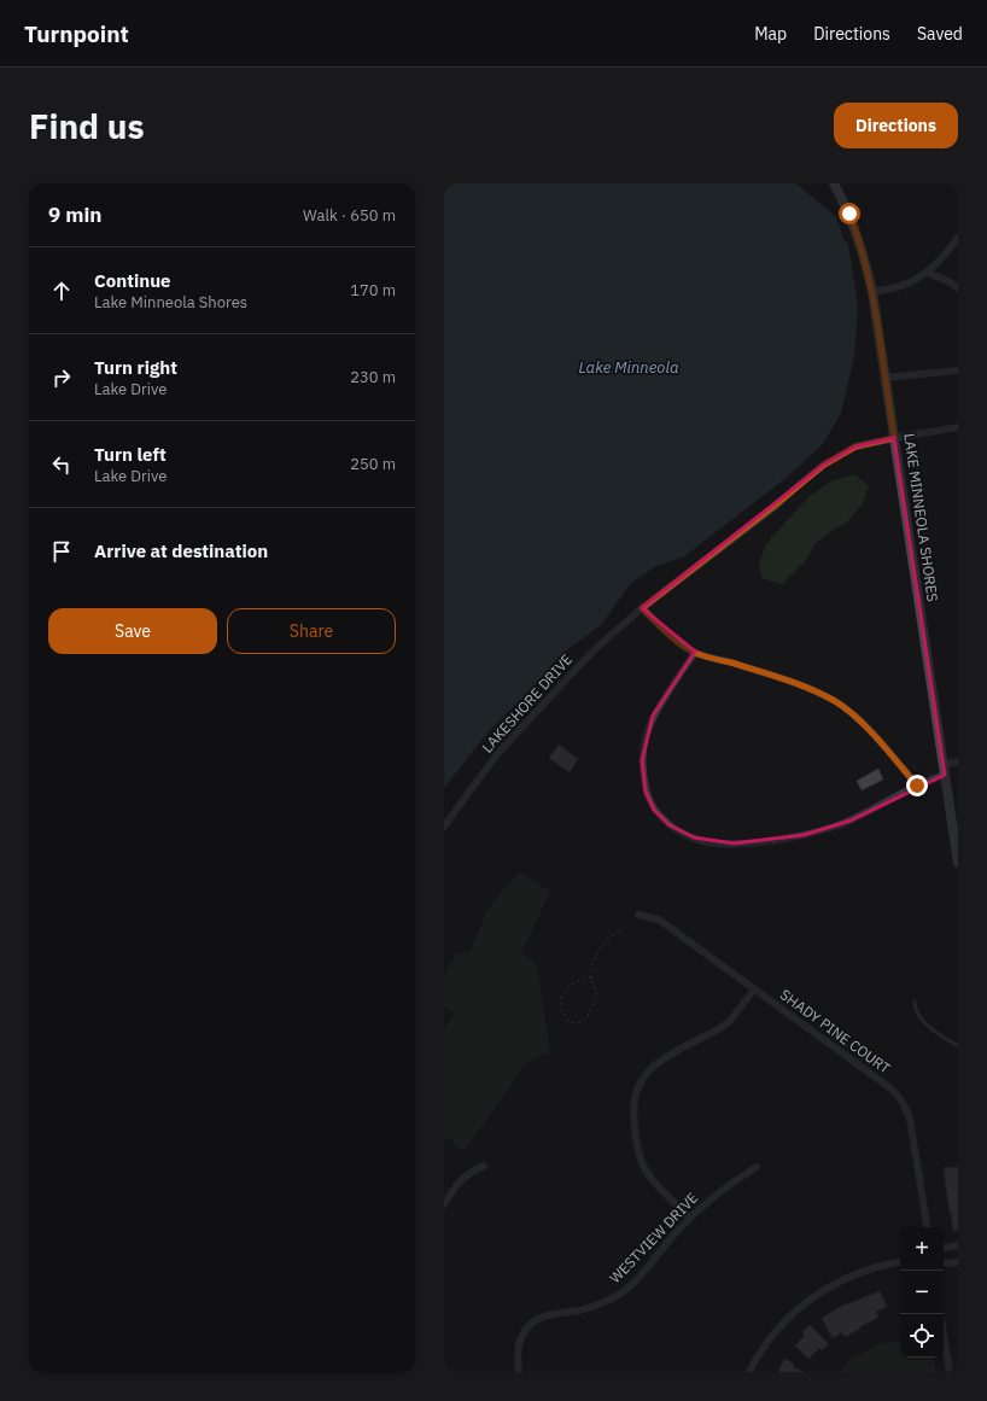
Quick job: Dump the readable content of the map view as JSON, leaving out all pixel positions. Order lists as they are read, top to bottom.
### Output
{
  "streets": {
    "main road": ["LAKE MINNEOLA SHORES"],
    "street": ["LAKESHORE DRIVE", "SHADY PINE COURT", "WESTVIEW DRIVE"]
  },
  "crossings": [
    ["LAKE MINNEOLA SHORES", "LAKESHORE DRIVE"]
  ],
  "water": ["Lake Minneola"],
  "page": {
    "header": "Turnpoint",
    "nav": ["Map", "Directions", "Saved"],
    "buttons": [
      "Directions",
      ["Save", "Share"]
    ],
    "title": "Find us",
    "heading": ["9 min", "Walk · 650 m"],
    "list": [
      ["Continue", "Lake Minneola Shores", "170 m"],
      ["Turn right", "Lake Drive", "230 m"],
      ["Turn left", "Lake Drive", "250 m"],
      "Arrive at destination"
    ],
    "map_buttons": ["+", "−"]
  }
}
